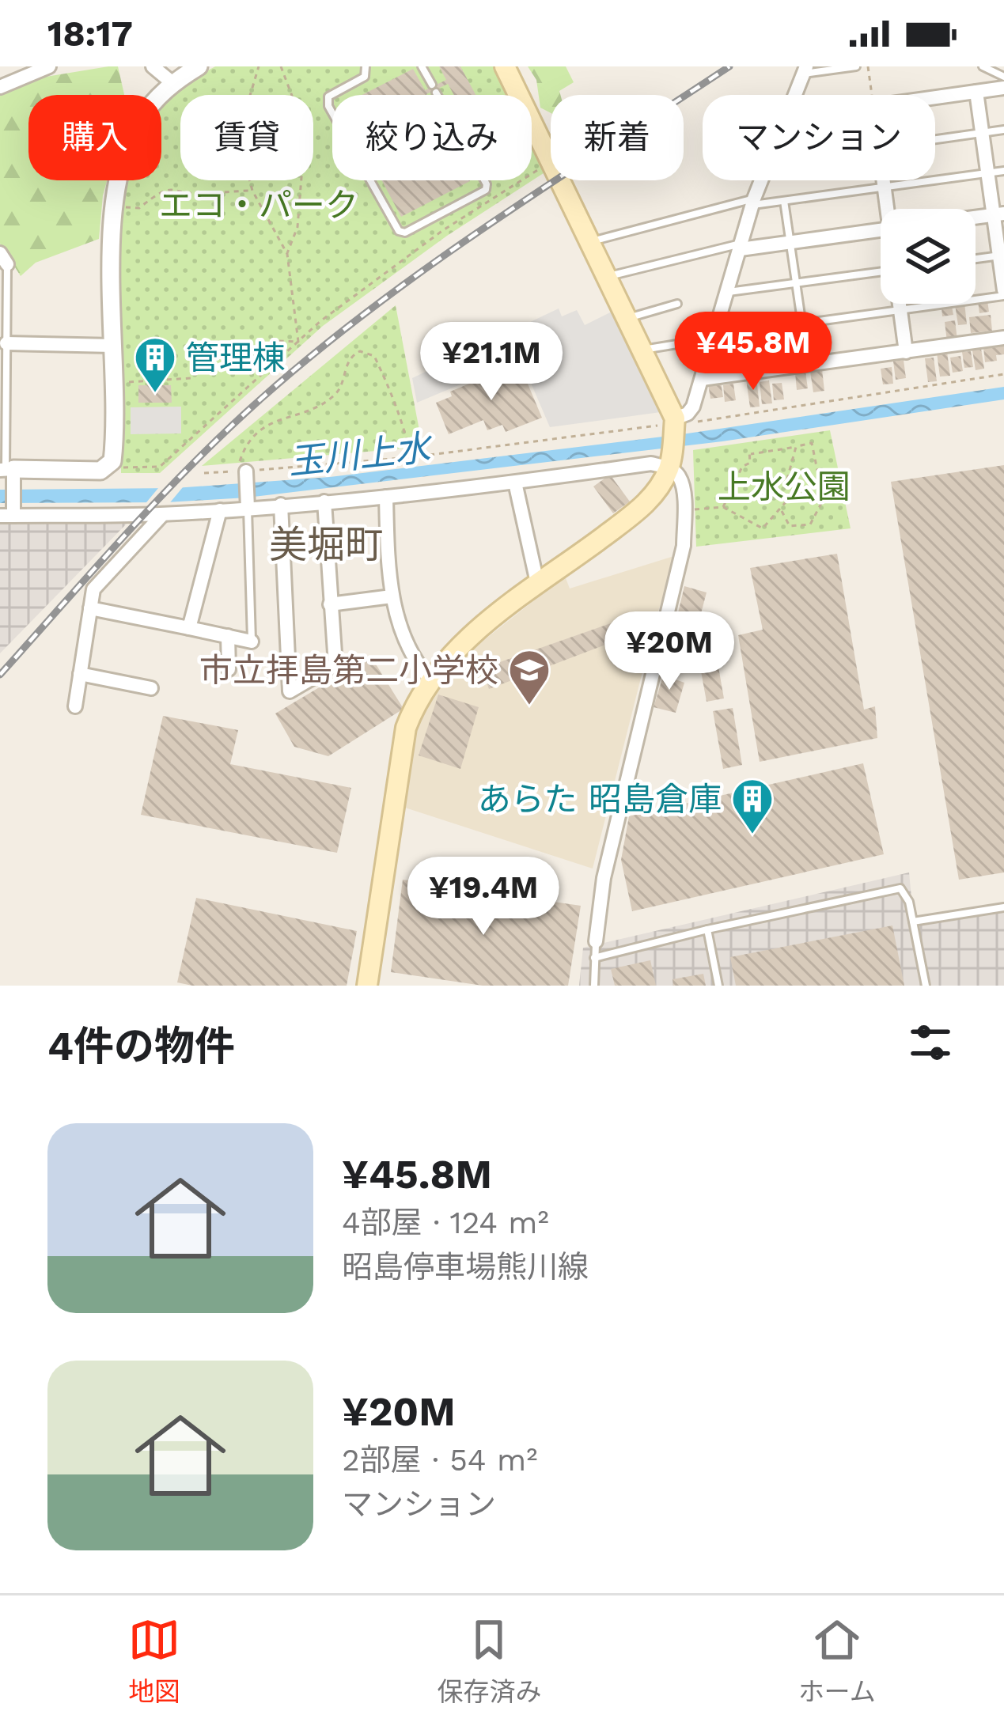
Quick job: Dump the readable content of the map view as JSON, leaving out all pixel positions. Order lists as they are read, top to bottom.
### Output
{
  "districts": ["美堀町"],
  "water": ["玉川上水"],
  "parks": ["エコ・パーク", "上水公園"],
  "places": {
    "building": ["管理棟", "あらた 昭島倉庫"],
    "school or university": ["市立拝島第二小学校"]
  },
  "page": {
    "status": "18:17",
    "chip": [
      "購入",
      "賃貸",
      "絞り込み",
      "新着",
      "マンション"
    ],
    "price": [
      "¥45.8M",
      "¥21.1M",
      "¥20M",
      "¥19.4M"
    ],
    "heading": "4件の物件",
    "list": [
      {
        "name": "¥45.8M",
        "note": "4部屋 · 124 m² · 昭島停車場熊川線"
      },
      {
        "name": "¥20M",
        "note": "2部屋 · 54 m² · マンション"
      }
    ],
    "tabs": ["地図", "保存済み", "ホーム"]
  }
}
